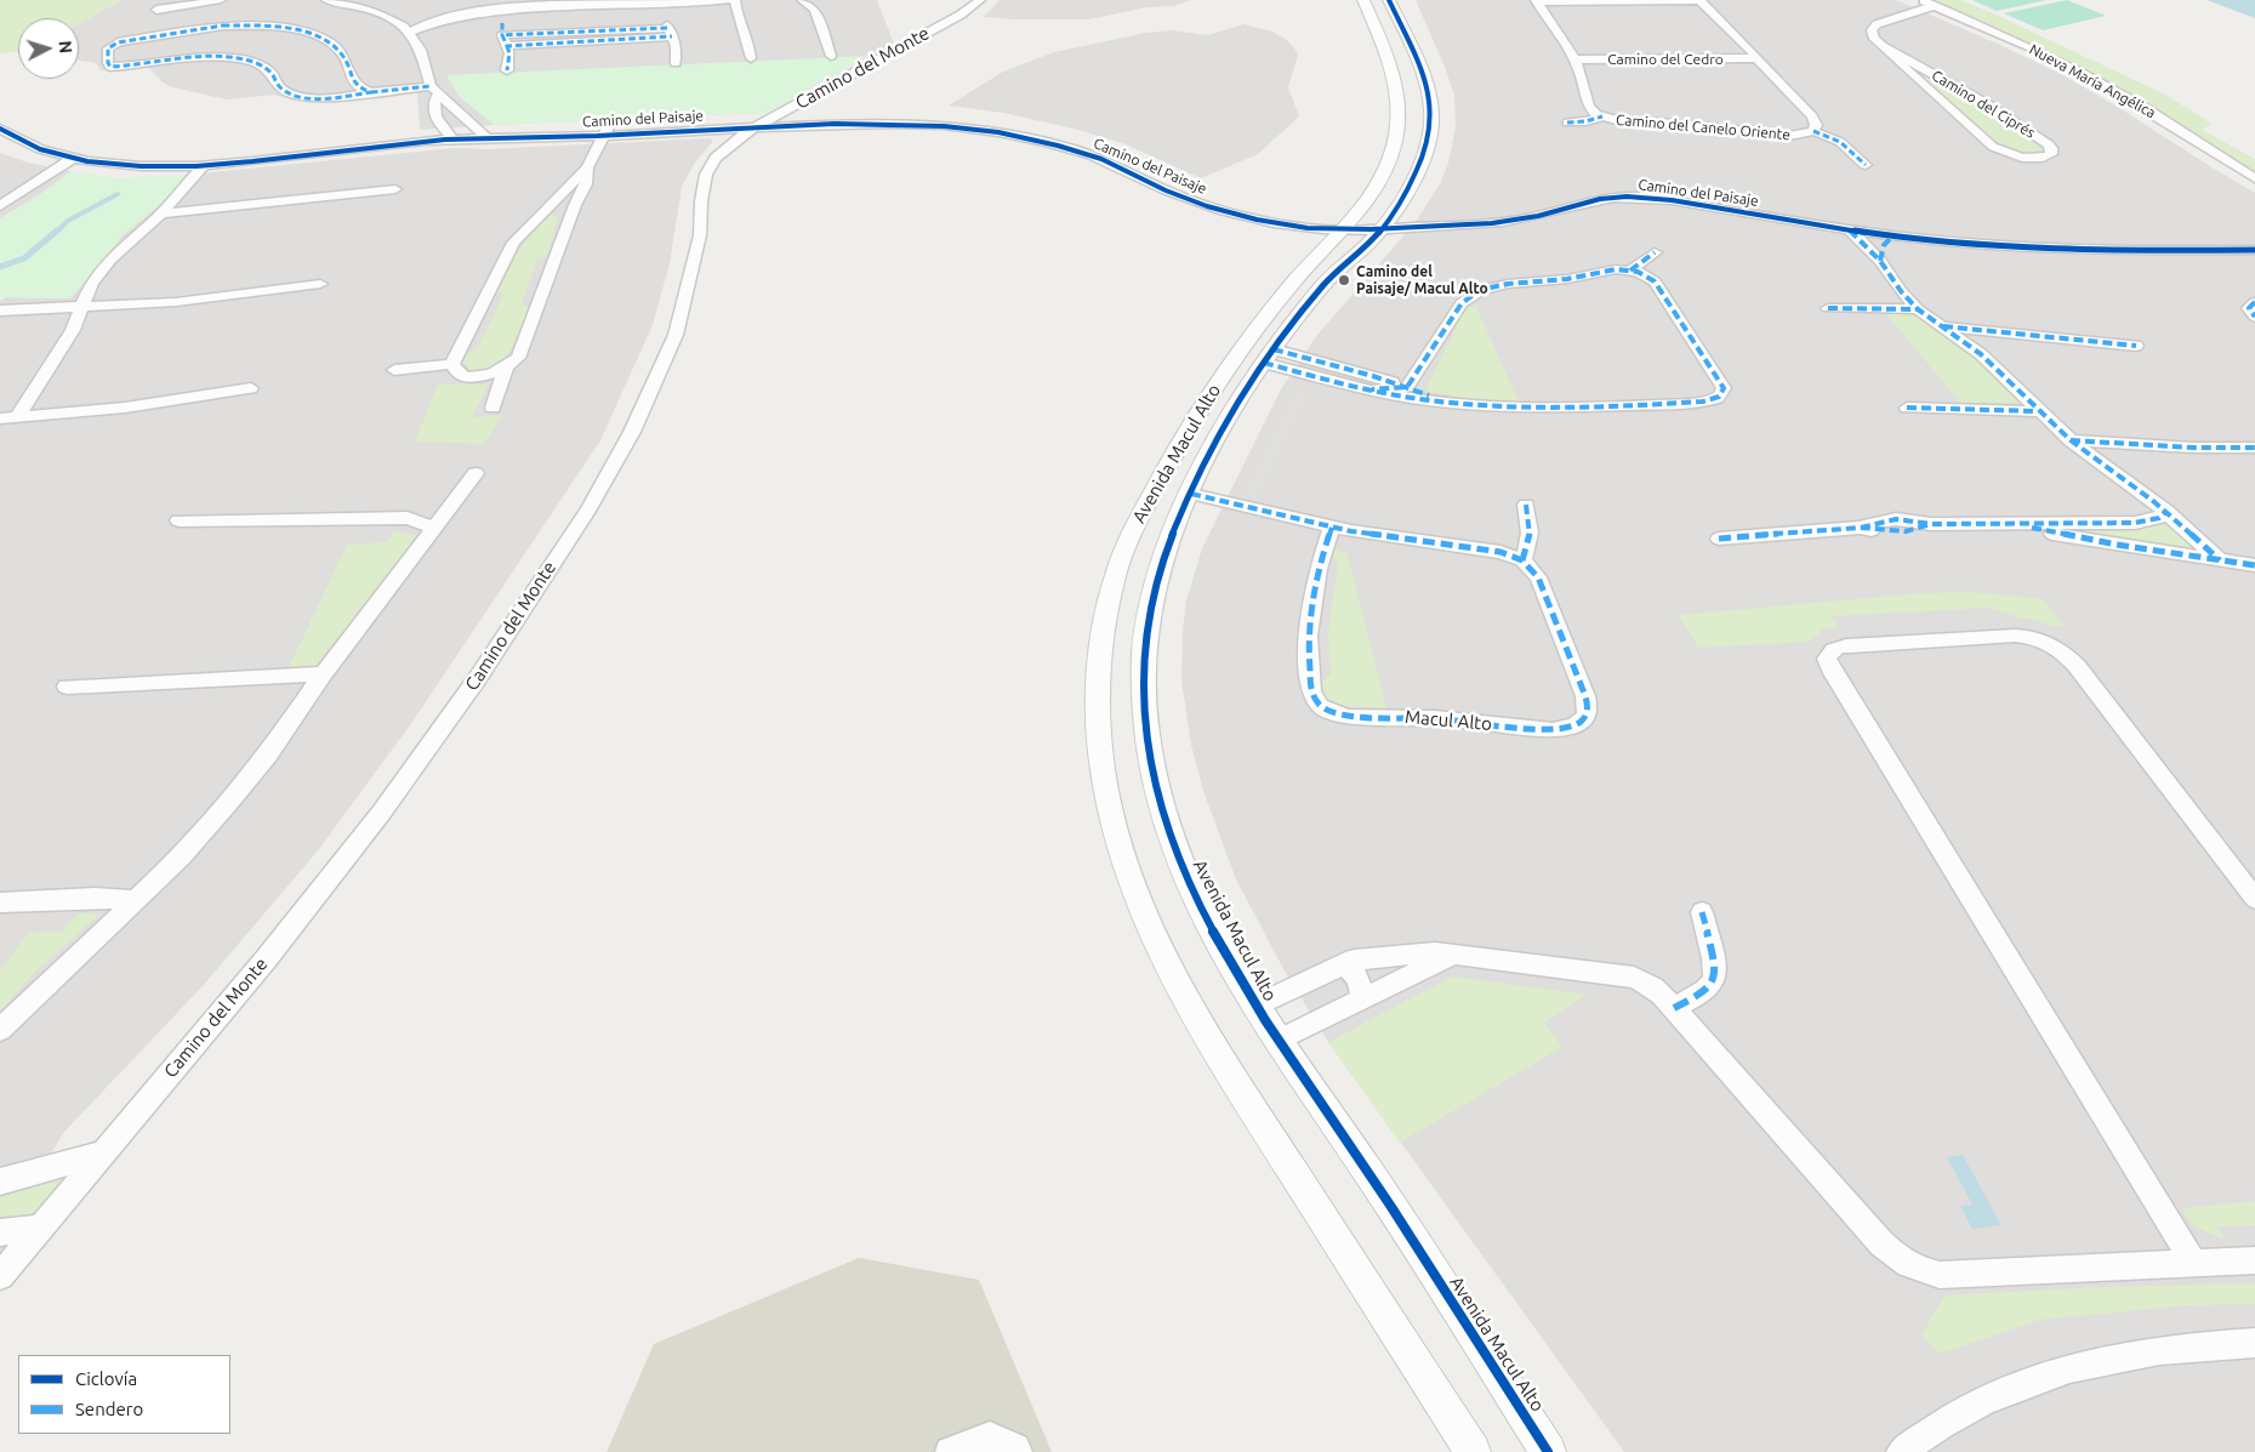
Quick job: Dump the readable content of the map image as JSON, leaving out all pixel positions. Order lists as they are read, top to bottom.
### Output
{
  "streets": {
    "street": [
      "Camino del Cedro",
      "Camino del Monte",
      "Nueva María Angélica",
      "Camino del Ciprés",
      "Camino del Paisaje",
      "Camino del Canelo Oriente",
      "Avenida Macul Alto",
      "Macul Alto"
    ]
  },
  "crossings": [
    ["Camino del Monte", "Camino del Paisaje"],
    ["Camino del Paisaje", "Avenida Macul Alto"]
  ],
  "places": ["Camino del Paisaje/ Macul Alto"],
  "legend": ["Ciclovía", "Sendero"],
  "north": "right"
}
